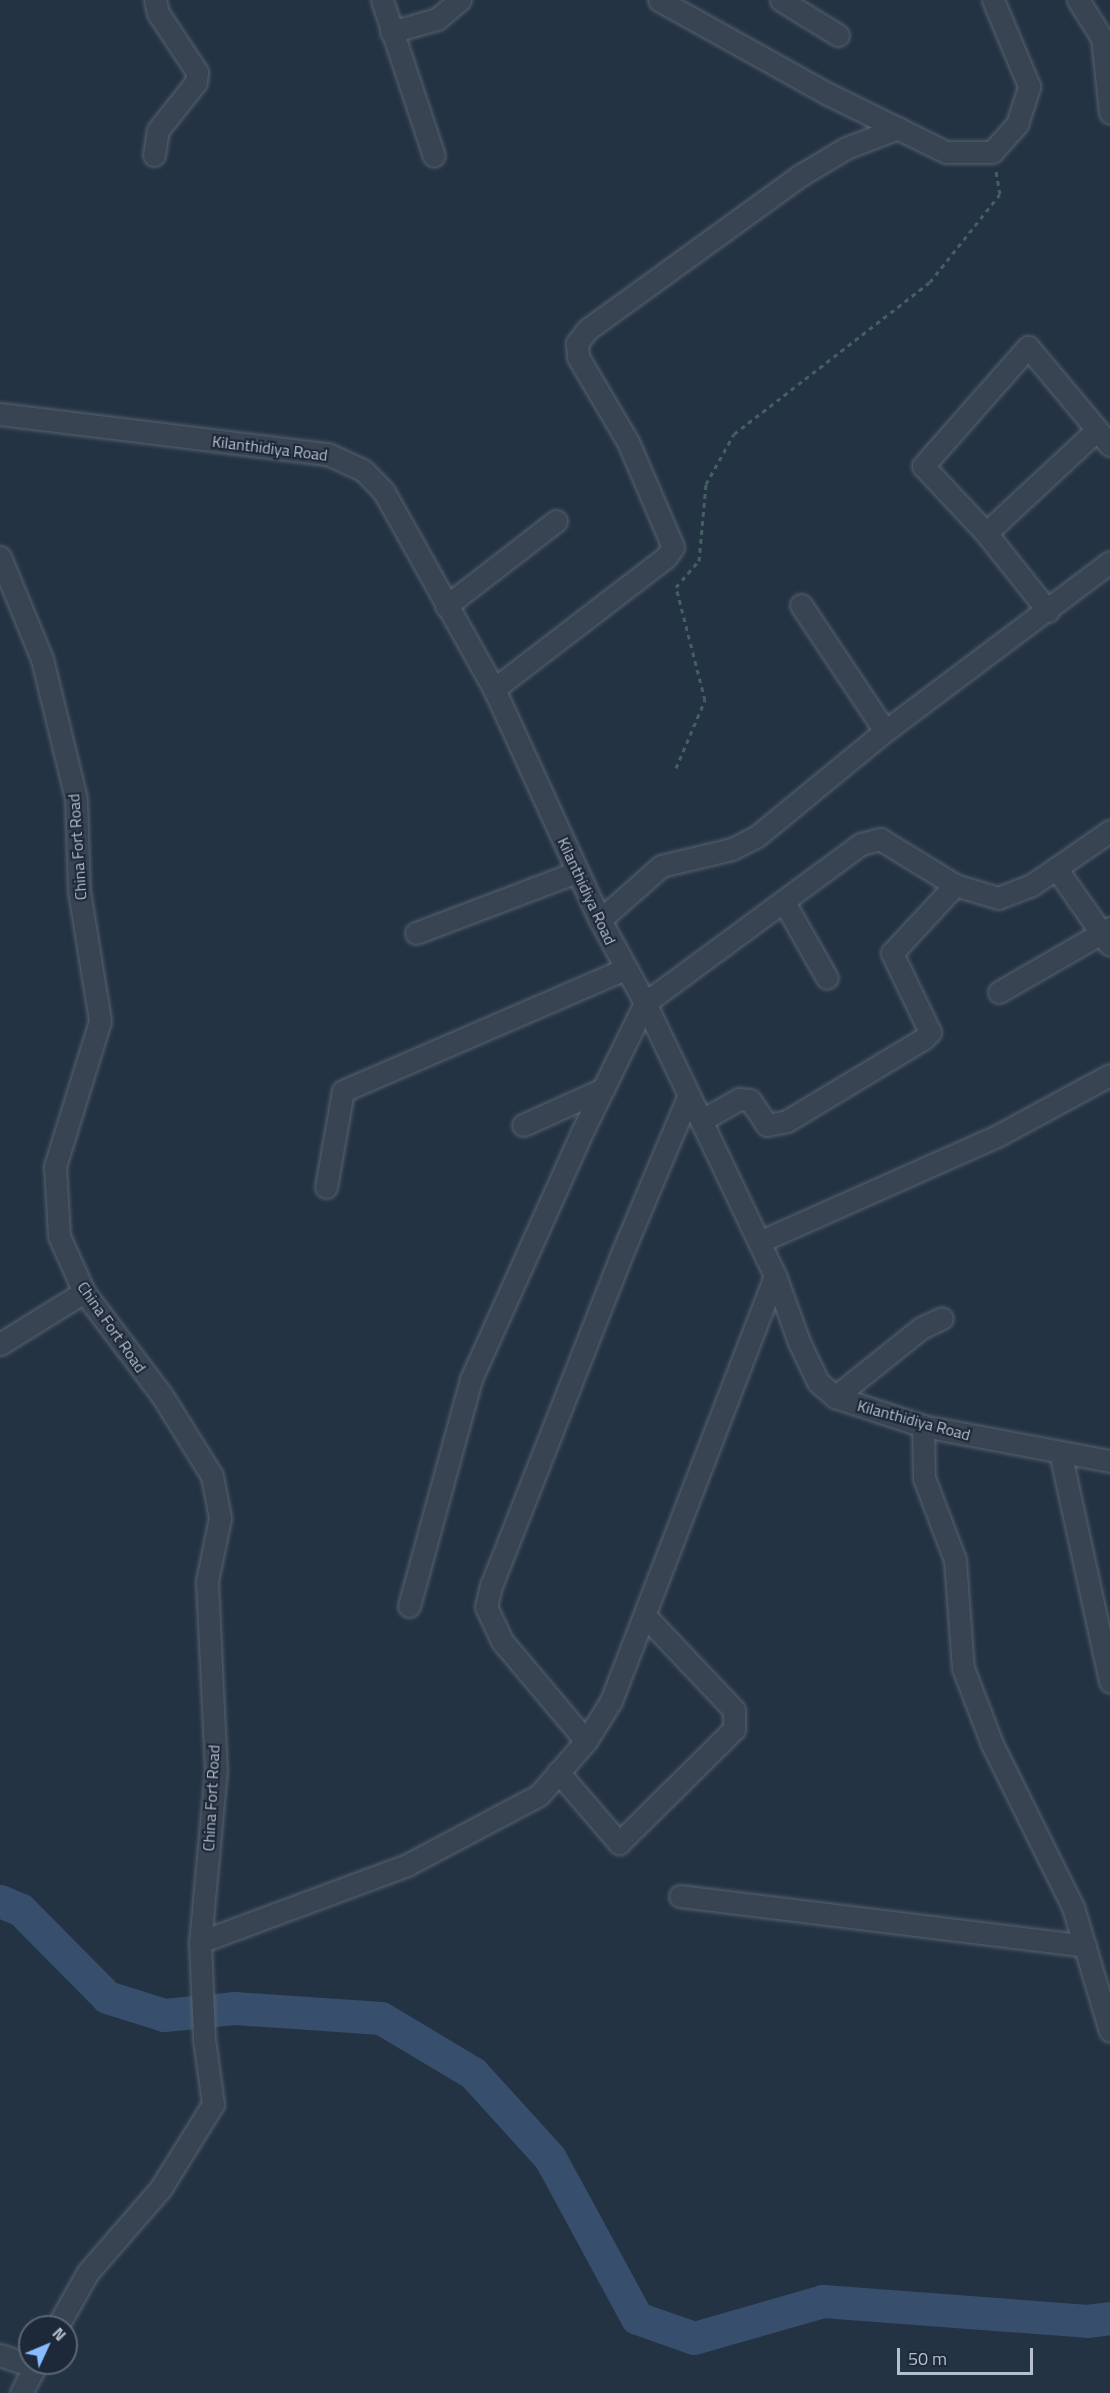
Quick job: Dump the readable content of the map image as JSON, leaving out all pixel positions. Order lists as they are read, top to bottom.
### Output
{
  "streets": {
    "street": ["Kilanthidiya Road", "China Fort Road"]
  },
  "scale_bar": "50 m",
  "north": "top right"
}
